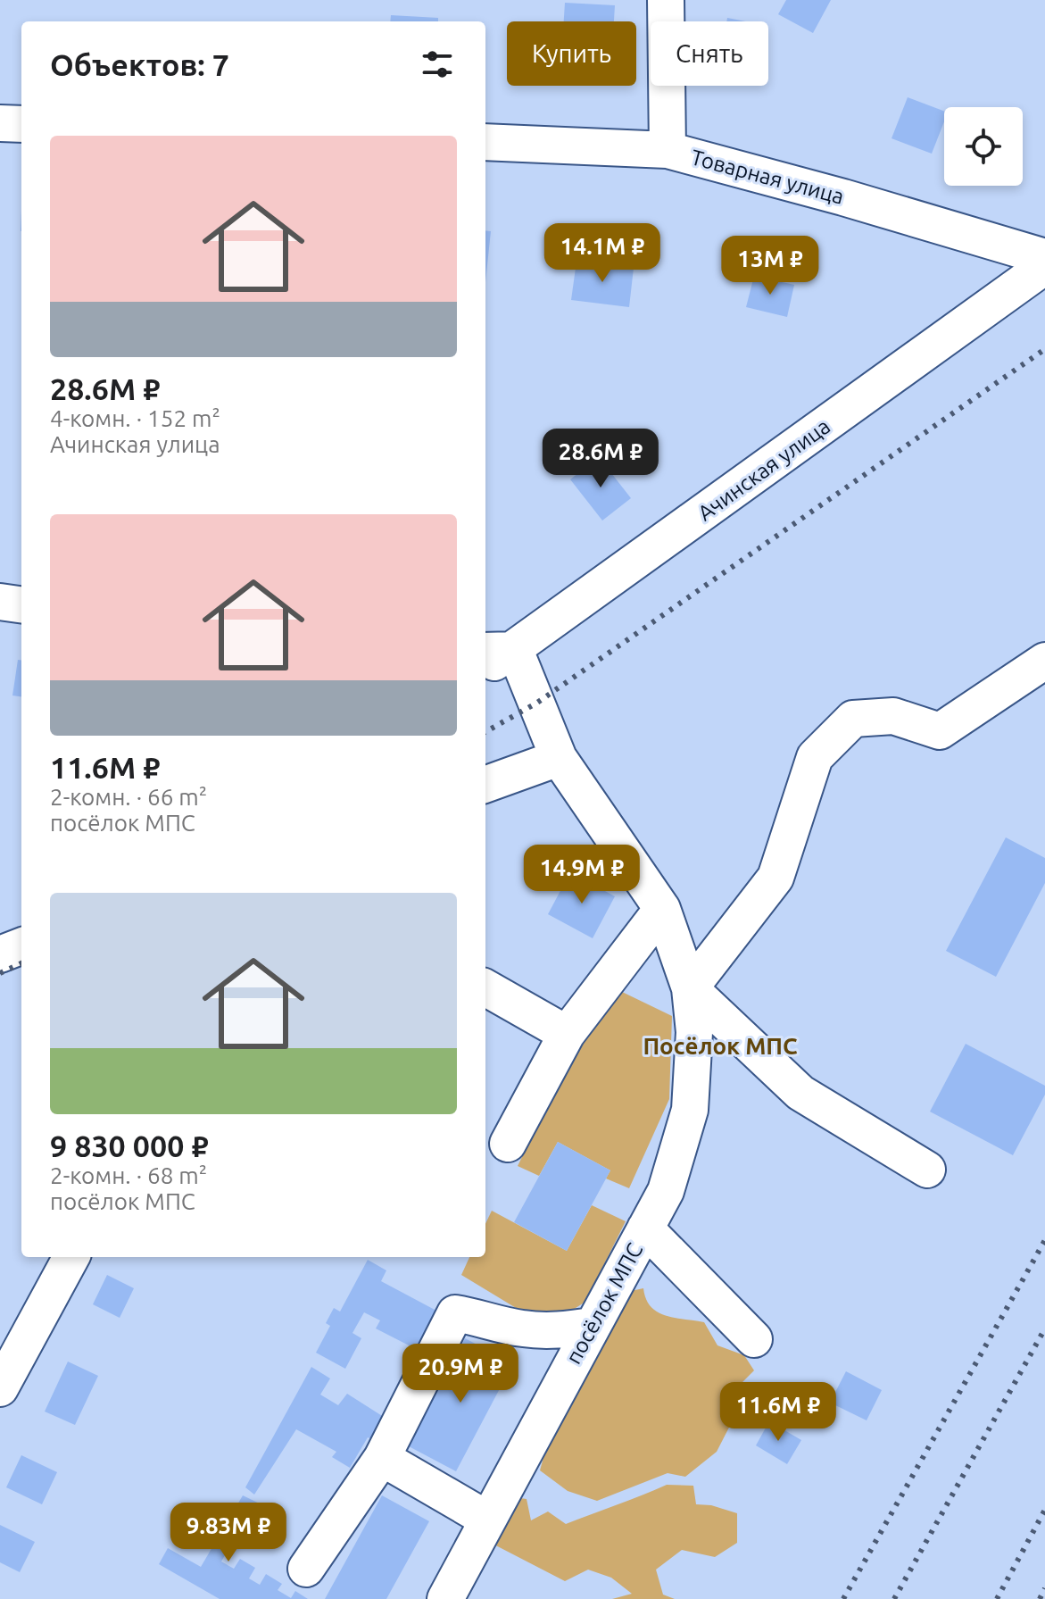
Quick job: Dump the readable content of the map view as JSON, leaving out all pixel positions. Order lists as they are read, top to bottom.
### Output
{
  "streets": {
    "street": ["Товарная улица", "Ачинская улица", "посёлок МПС"]
  },
  "districts": ["Посёлок МПС"],
  "page": {
    "chip": ["Купить", "Снять"],
    "heading": "Объектов: 7",
    "list": [
      {
        "name": "28.6M ₽",
        "note": "4-комн. · 152 m² · Ачинская улица"
      },
      {
        "name": "11.6M ₽",
        "note": "2-комн. · 66 m² · посёлок МПС"
      },
      {
        "name": "9 830 000 ₽",
        "note": "2-комн. · 68 m² · посёлок МПС"
      }
    ],
    "price": [
      "14.1M ₽",
      "13M ₽",
      "28.6M ₽",
      "14.9M ₽",
      "20.9M ₽",
      "11.6M ₽",
      "9.83M ₽"
    ]
  }
}
